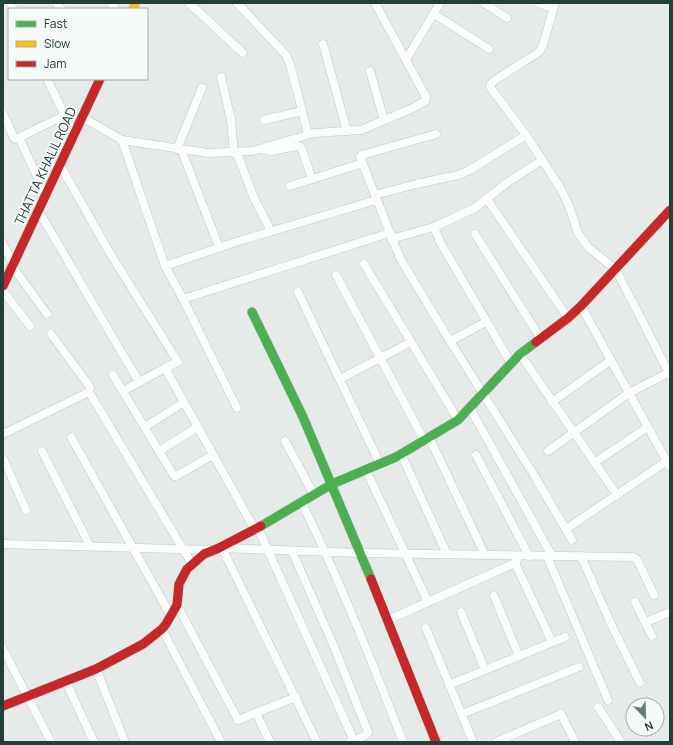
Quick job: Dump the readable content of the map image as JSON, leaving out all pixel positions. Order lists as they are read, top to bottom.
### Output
{
  "streets": {
    "street": ["THATTA KHALIL ROAD"]
  },
  "legend": ["Fast", "Slow", "Jam"],
  "north": "bottom right"
}
